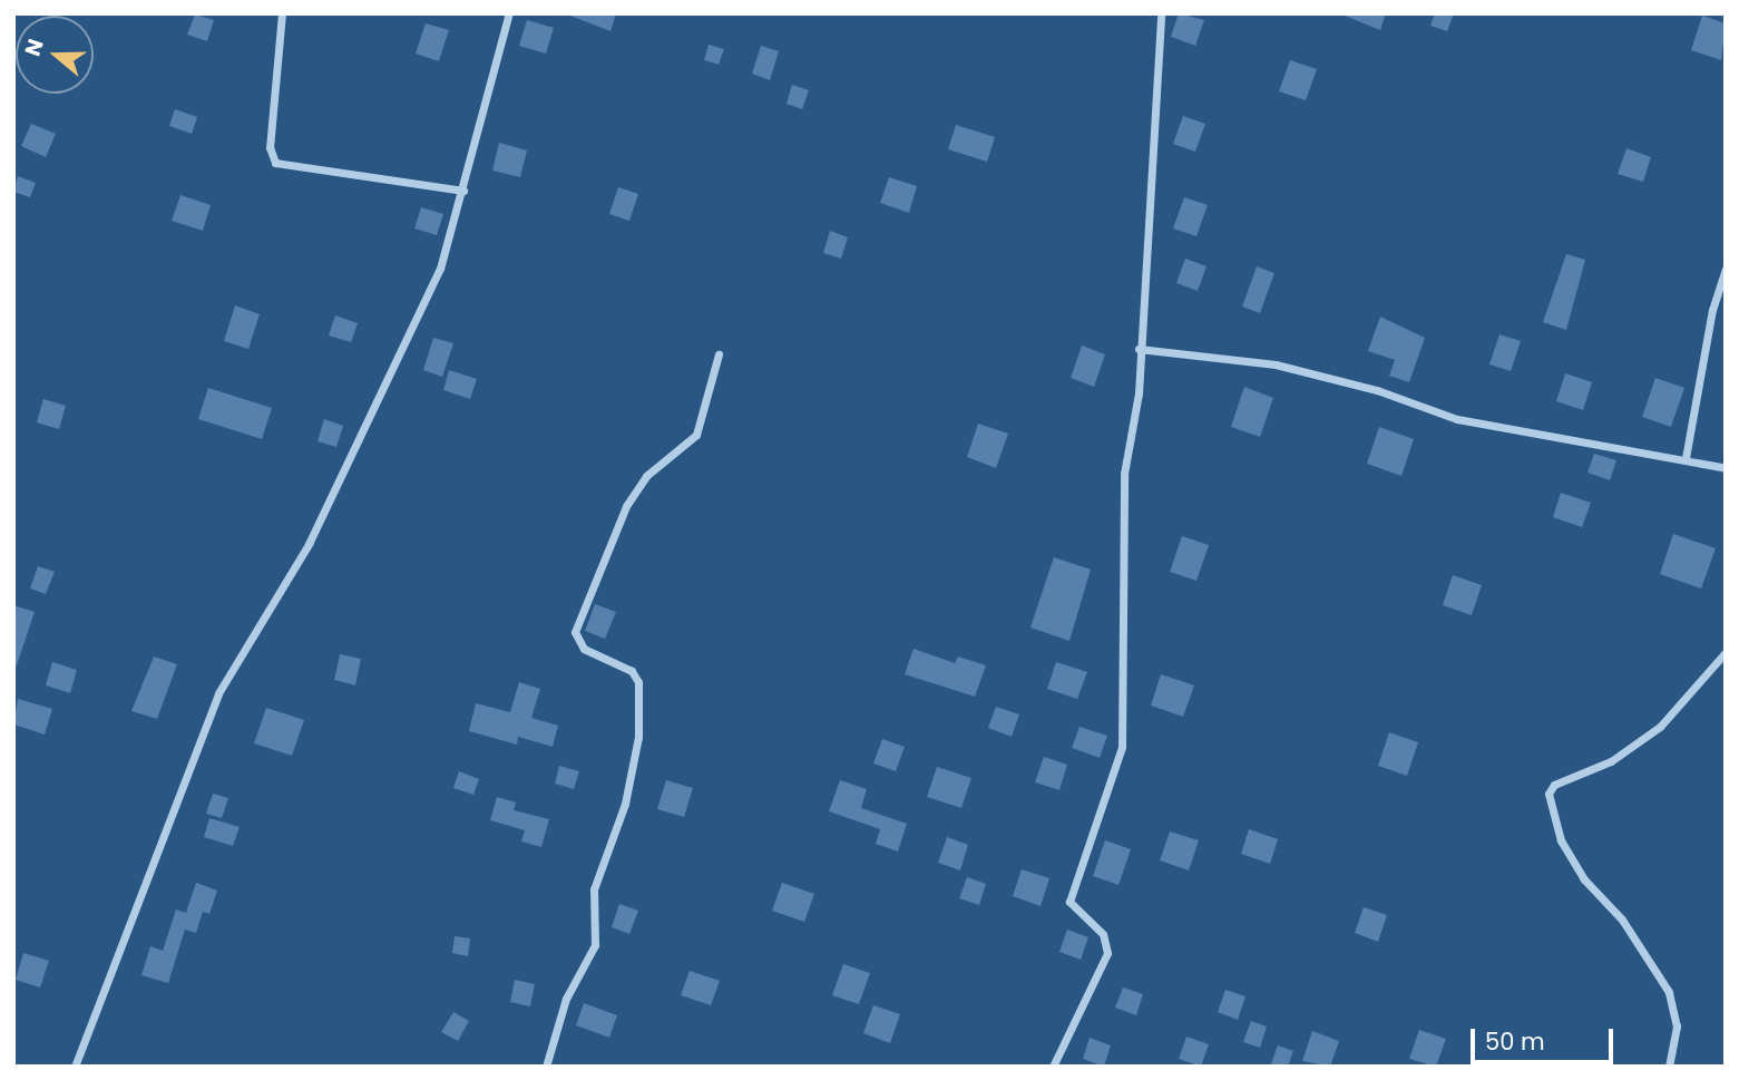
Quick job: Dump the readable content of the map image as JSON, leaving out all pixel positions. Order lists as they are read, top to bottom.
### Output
{
  "scale_bar": "50 m",
  "north": "left"
}
